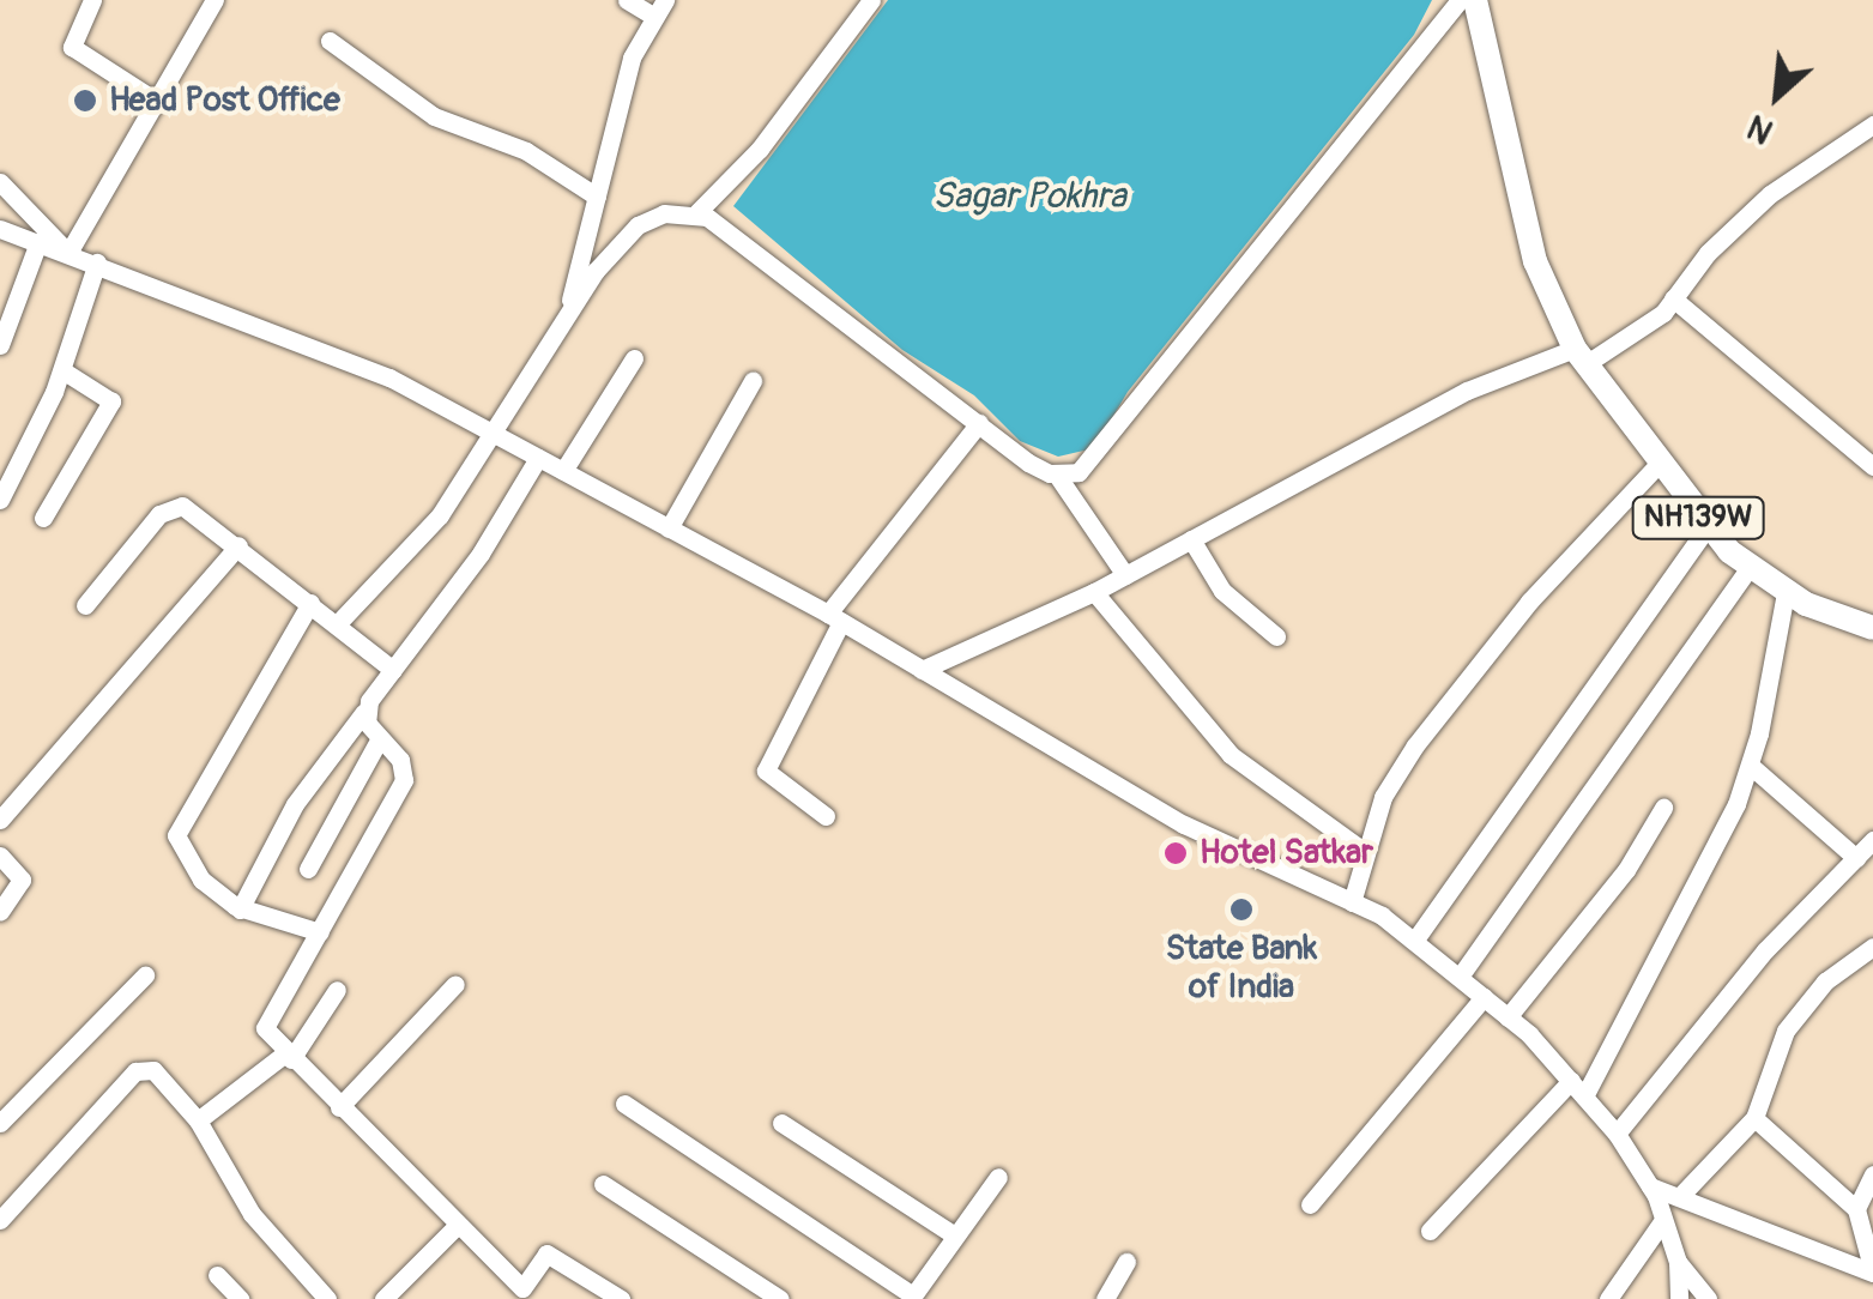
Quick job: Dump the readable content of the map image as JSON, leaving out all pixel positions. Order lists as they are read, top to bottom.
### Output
{
  "streets": {
    "highway": ["NH139W"]
  },
  "water": ["Sagar Pokhra"],
  "places": ["Head Post Office", "Hotel Satkar", "State Bank of India"],
  "north": "bottom left"
}
